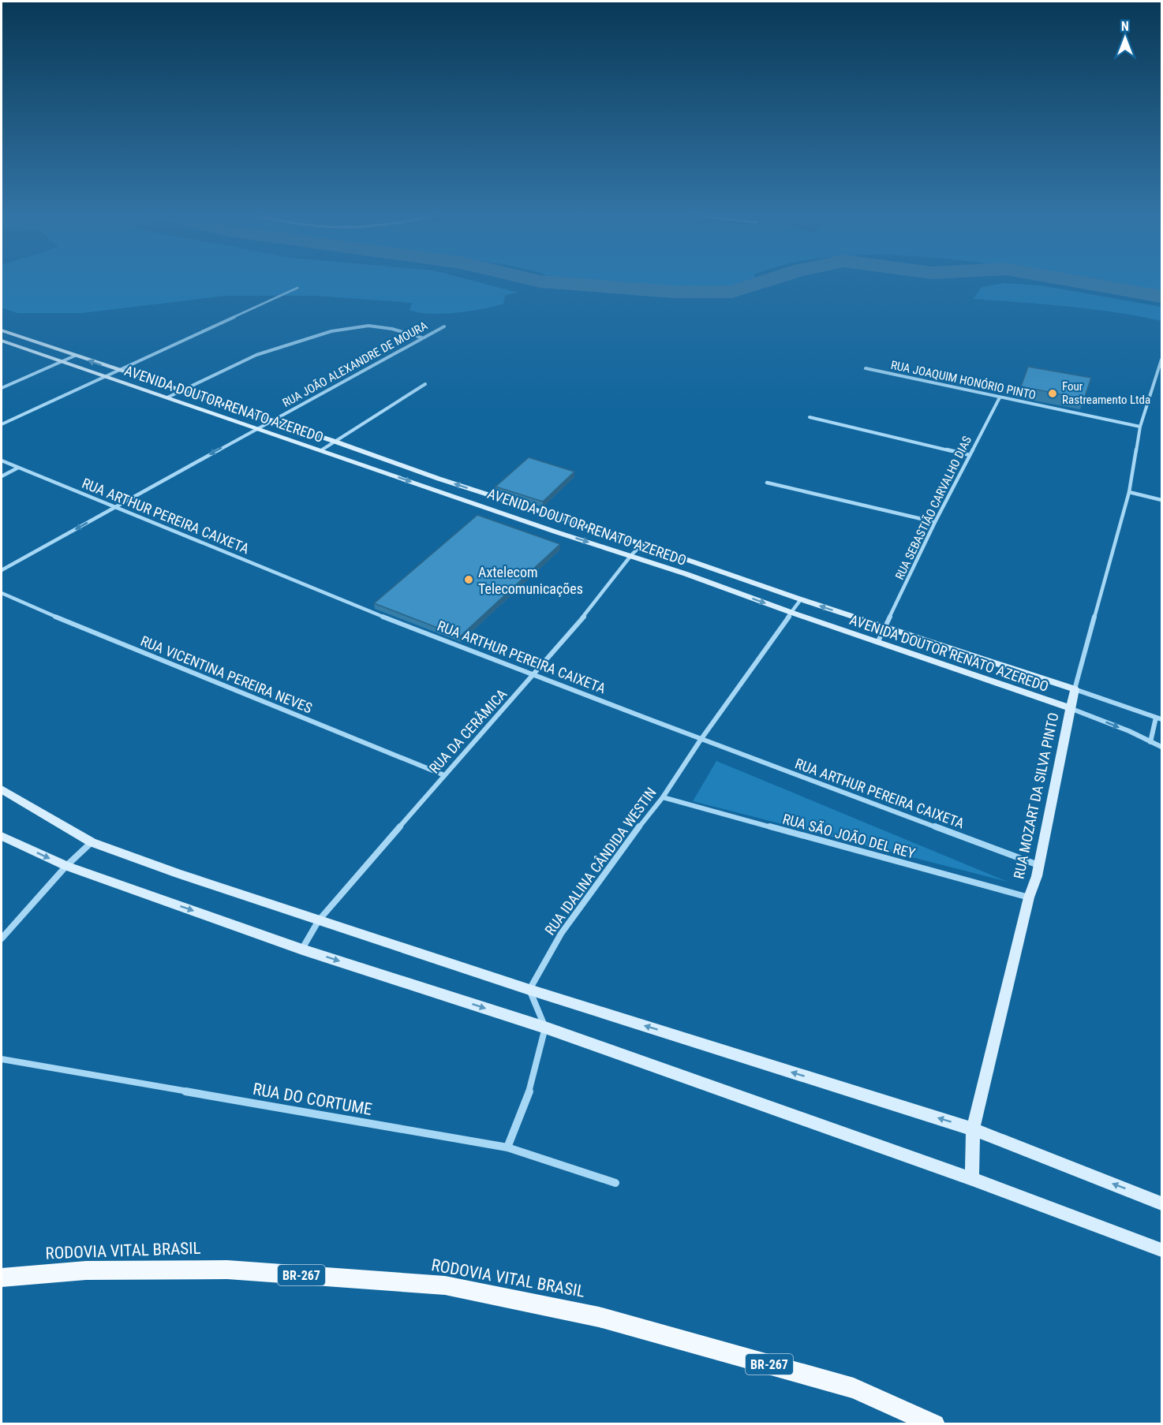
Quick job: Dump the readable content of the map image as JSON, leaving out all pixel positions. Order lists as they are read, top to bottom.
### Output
{
  "streets": {
    "main road": ["RODOVIA VITAL BRASIL", "BR-267"],
    "street": [
      "RUA JOÃO ALEXANDRE DE MOURA",
      "RUA JOAQUIM HONÓRIO PINTO",
      "AVENIDA DOUTOR RENATO AZEREDO",
      "RUA SEBASTIÃO CARVALHO DIAS",
      "RUA ARTHUR PEREIRA CAIXETA",
      "RUA VICENTINA PEREIRA NEVES",
      "RUA DA CERÂMICA",
      "RUA MOZART DA SILVA PINTO",
      "RUA SÃO JOÃO DEL REY",
      "RUA IDALINA CÂNDIDA WESTIN",
      "RUA DO CORTUME"
    ]
  },
  "crossings": [
    ["RUA JOÃO ALEXANDRE DE MOURA", "AVENIDA DOUTOR RENATO AZEREDO"],
    ["RUA JOÃO ALEXANDRE DE MOURA", "RUA ARTHUR PEREIRA CAIXETA"],
    ["RUA JOAQUIM HONÓRIO PINTO", "RUA SEBASTIÃO CARVALHO DIAS"],
    ["RUA JOAQUIM HONÓRIO PINTO", "RUA MOZART DA SILVA PINTO"],
    ["AVENIDA DOUTOR RENATO AZEREDO", "RUA SEBASTIÃO CARVALHO DIAS"],
    ["AVENIDA DOUTOR RENATO AZEREDO", "RUA DA CERÂMICA"],
    ["AVENIDA DOUTOR RENATO AZEREDO", "RUA MOZART DA SILVA PINTO"],
    ["AVENIDA DOUTOR RENATO AZEREDO", "RUA IDALINA CÂNDIDA WESTIN"],
    ["RUA ARTHUR PEREIRA CAIXETA", "RUA DA CERÂMICA"],
    ["RUA ARTHUR PEREIRA CAIXETA", "RUA MOZART DA SILVA PINTO"],
    ["RUA ARTHUR PEREIRA CAIXETA", "RUA IDALINA CÂNDIDA WESTIN"],
    ["RUA VICENTINA PEREIRA NEVES", "RUA DA CERÂMICA"],
    ["RUA MOZART DA SILVA PINTO", "RUA SÃO JOÃO DEL REY"],
    ["RUA SÃO JOÃO DEL REY", "RUA IDALINA CÂNDIDA WESTIN"]
  ],
  "one_way": ["RUA JOÃO ALEXANDRE DE MOURA"],
  "places": ["Four Rastreamento Ltda", "Axtelecom Telecomunicações"],
  "north": "top"
}
